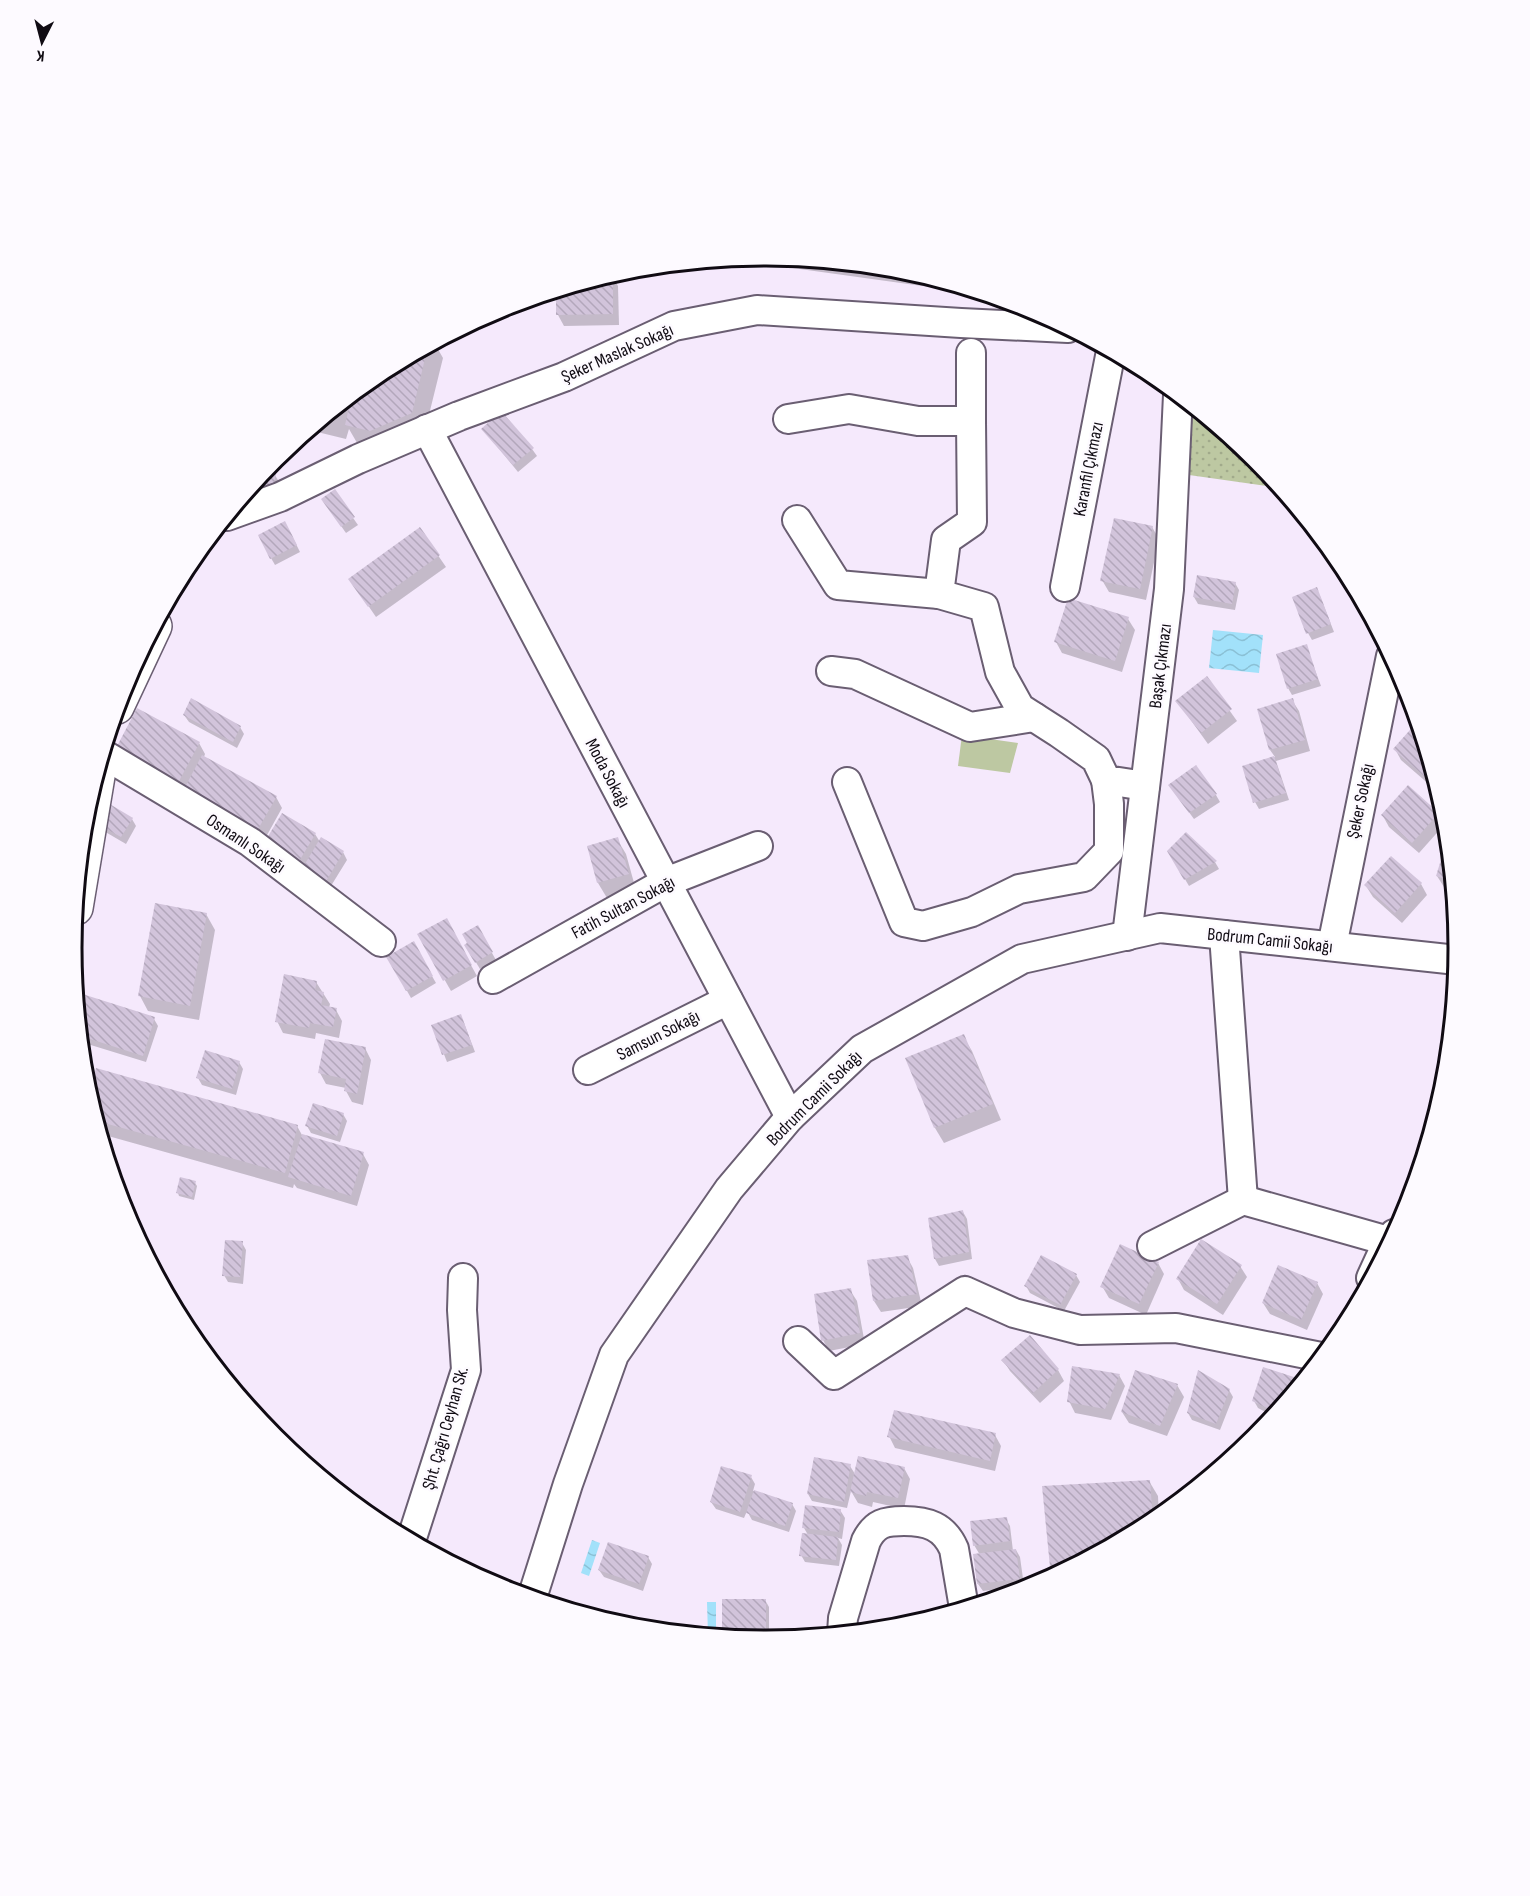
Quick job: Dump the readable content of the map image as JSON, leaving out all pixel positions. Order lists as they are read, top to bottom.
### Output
{
  "streets": {
    "street": [
      "Şeker Maslak Sokağı",
      "Karanfil Çıkmazı",
      "Başak Çıkmazı",
      "Moda Sokağı",
      "Şeker Sokağı",
      "Osmanlı Sokağı",
      "Fatih Sultan Sokağı",
      "Bodrum Camii Sokağı",
      "Samsun Sokağı",
      "Şht. Çağrı Ceyhan Sk."
    ]
  },
  "crossings": [
    ["Şeker Maslak Sokağı", "Moda Sokağı"],
    ["Başak Çıkmazı", "Bodrum Camii Sokağı"],
    ["Moda Sokağı", "Fatih Sultan Sokağı"],
    ["Moda Sokağı", "Bodrum Camii Sokağı"],
    ["Moda Sokağı", "Samsun Sokağı"],
    ["Şeker Sokağı", "Bodrum Camii Sokağı"]
  ],
  "north": "bottom"
}
